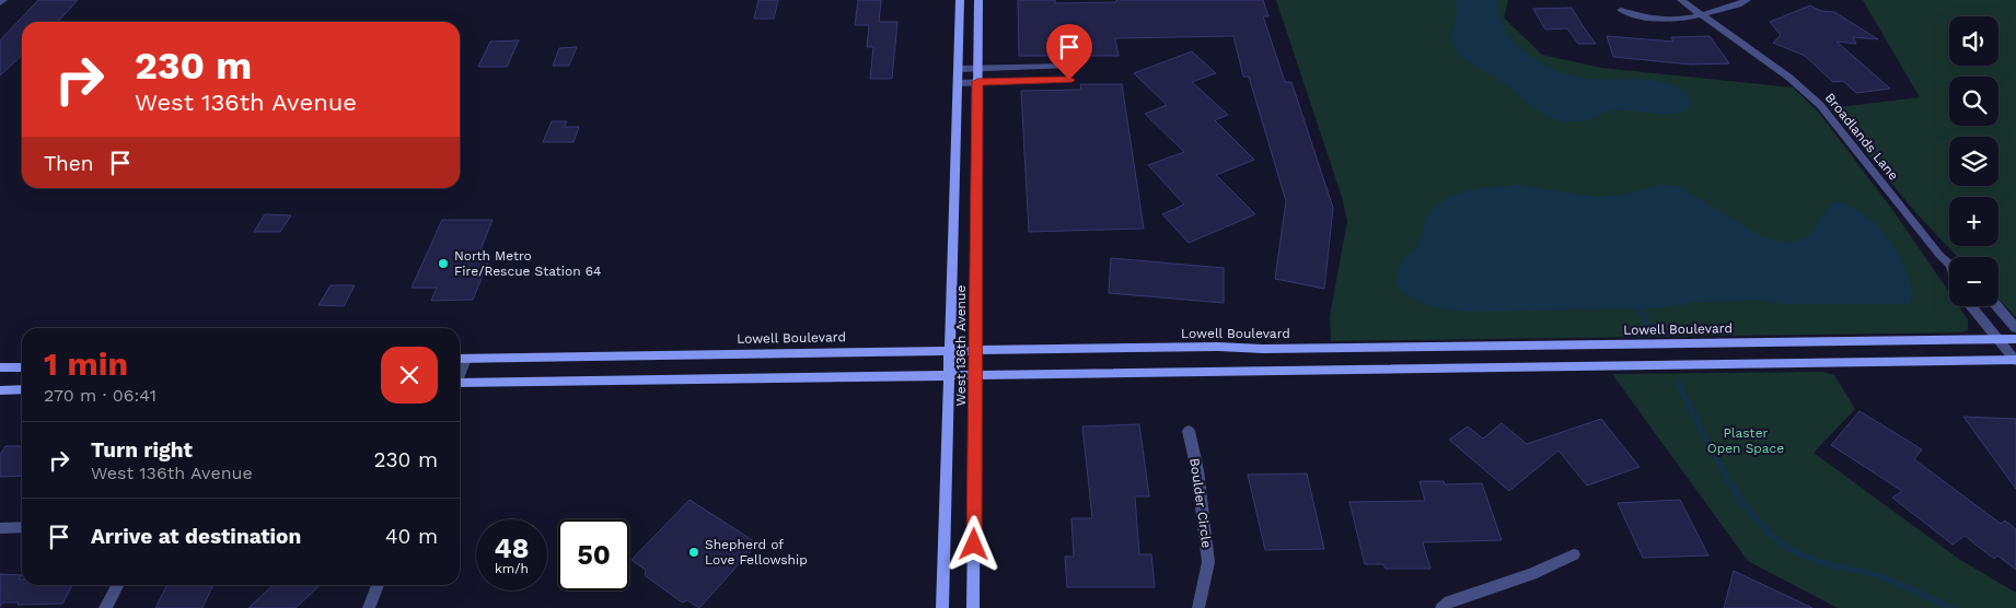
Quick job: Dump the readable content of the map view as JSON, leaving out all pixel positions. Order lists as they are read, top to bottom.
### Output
{
  "streets": {
    "main road": ["Lowell Boulevard", "West 136th Avenue"],
    "street": ["Broadlands Lane", "Boulder Circle"]
  },
  "crossings": [
    ["Lowell Boulevard", "West 136th Avenue"]
  ],
  "parks": ["Plaster Open Space"],
  "places": ["North Metro Fire/Rescue Station 64", "Shepherd of Love Fellowship"],
  "page": {
    "map_buttons": ["+", "−"],
    "turn": ["230 m", "West 136th Avenue"],
    "then": "Then",
    "heading": ["1 min", "270 m · 06:41"],
    "list": [
      {
        "name": "Turn right",
        "note": "West 136th Avenue",
        "value": "230 m"
      },
      {
        "name": "Arrive at destination",
        "value": "40 m"
      }
    ],
    "speed": "48 km/h",
    "limit": "50"
  }
}
